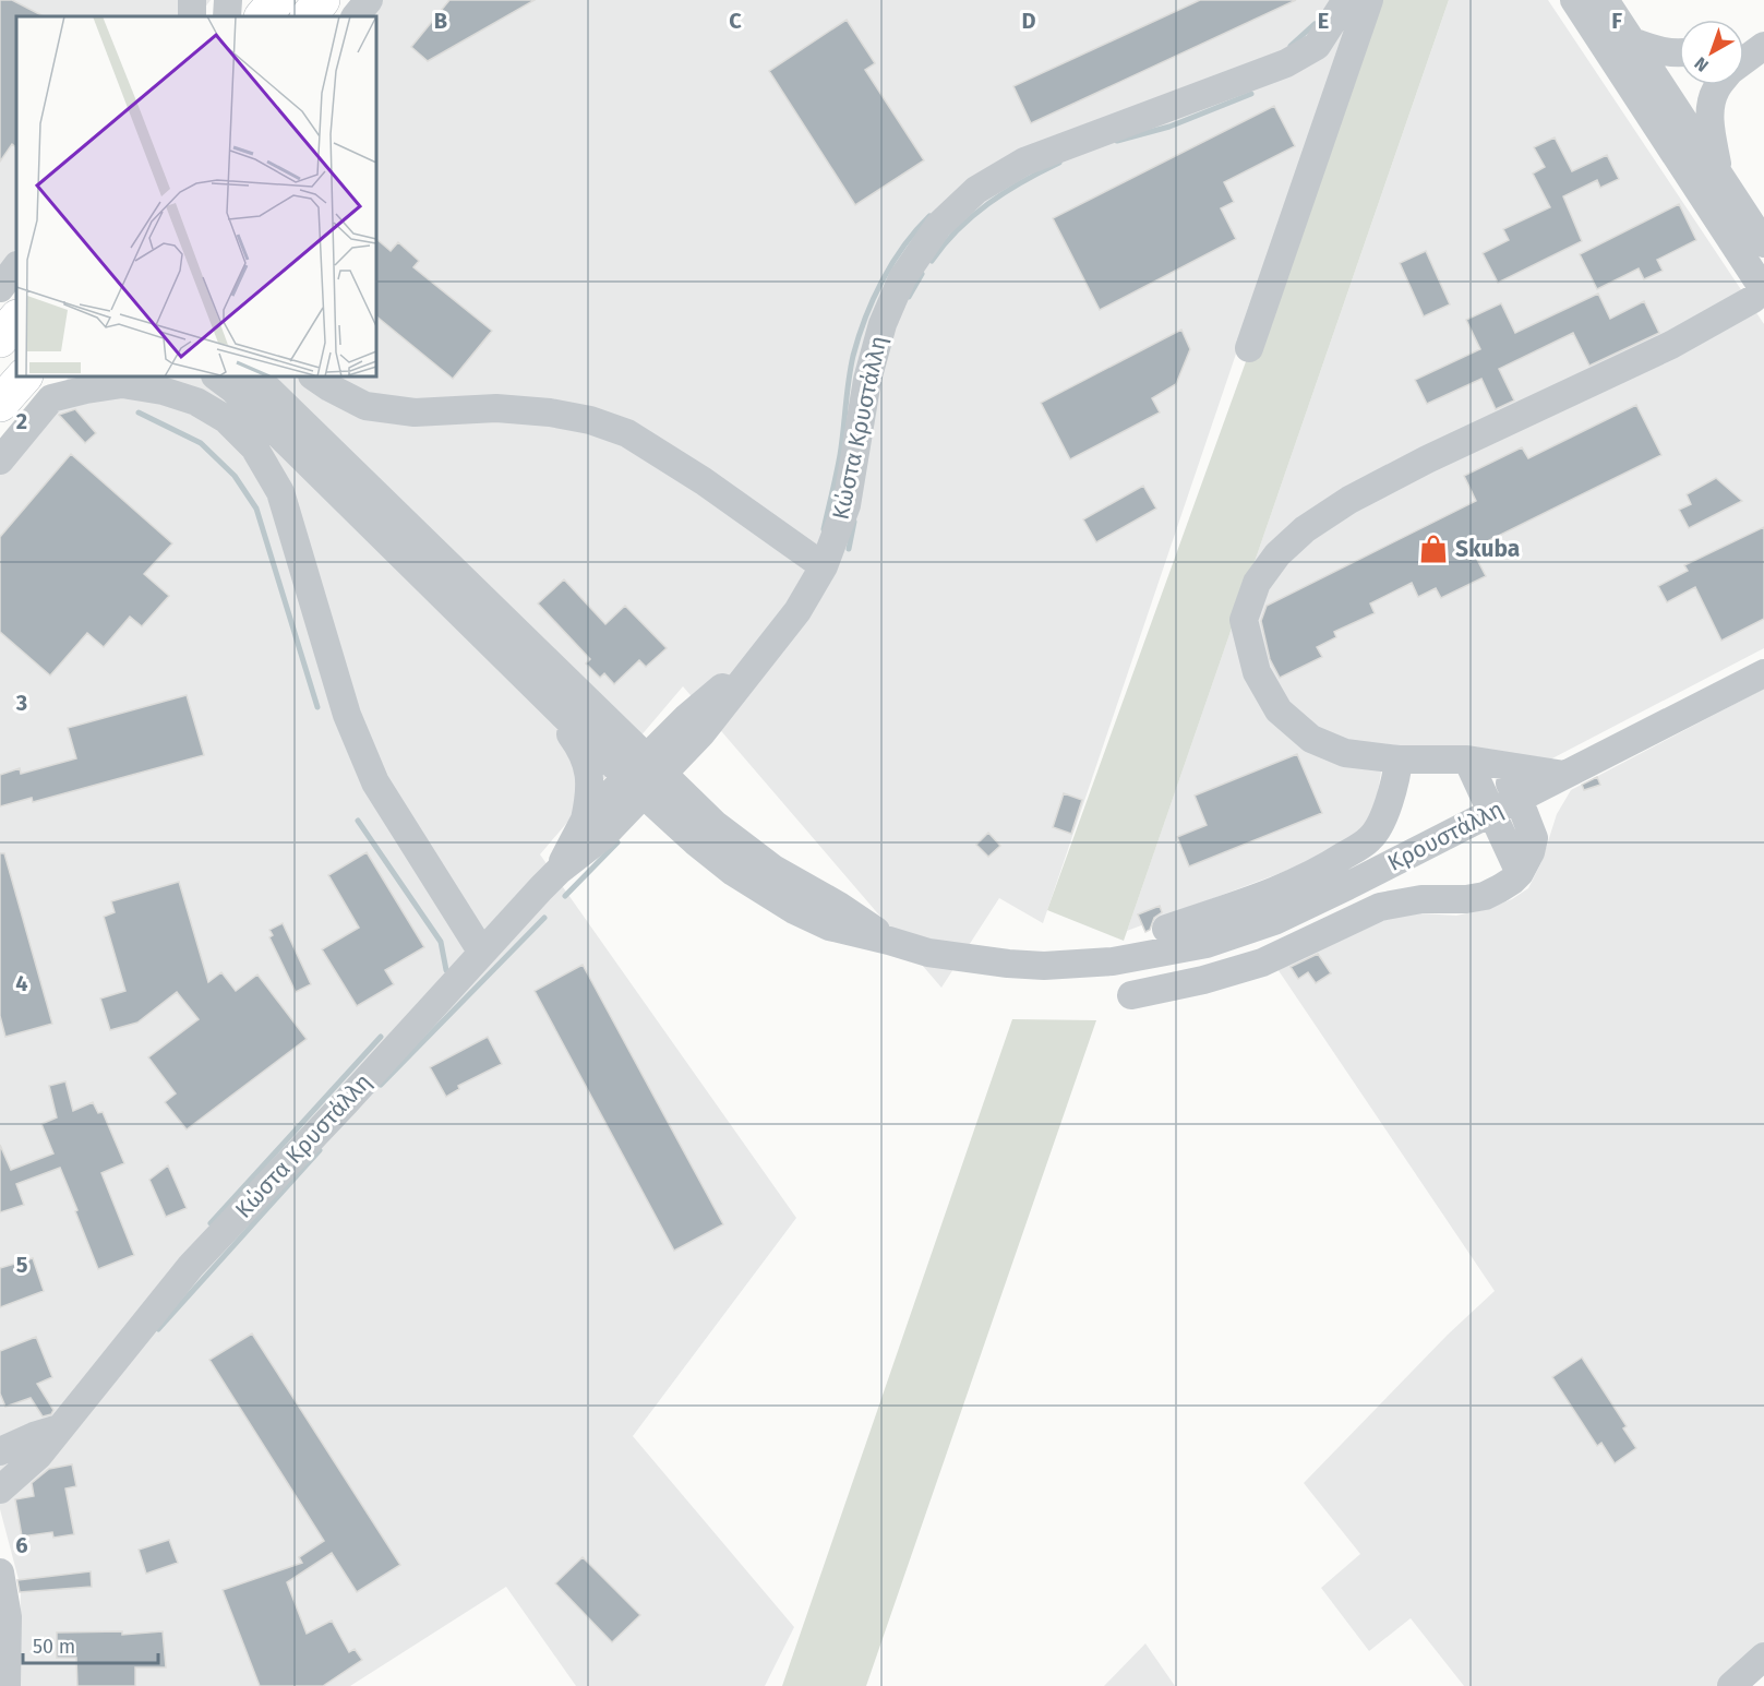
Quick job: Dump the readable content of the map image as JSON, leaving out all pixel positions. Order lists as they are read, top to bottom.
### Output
{
  "streets": {
    "street": ["Κώστα Κρυστάλλη", "Κρουστάλλη"]
  },
  "crossings": [
    ["Κώστα Κρυστάλλη", "Κρουστάλλη"]
  ],
  "places": {
    "shop": ["Skuba"]
  },
  "scale_bar": "50 m",
  "north": "bottom left",
  "grid": {
    "columns": [
      "B",
      "C",
      "D",
      "E",
      "F"
    ],
    "rows": [
      "2",
      "3",
      "4",
      "5",
      "6"
    ]
  }
}
